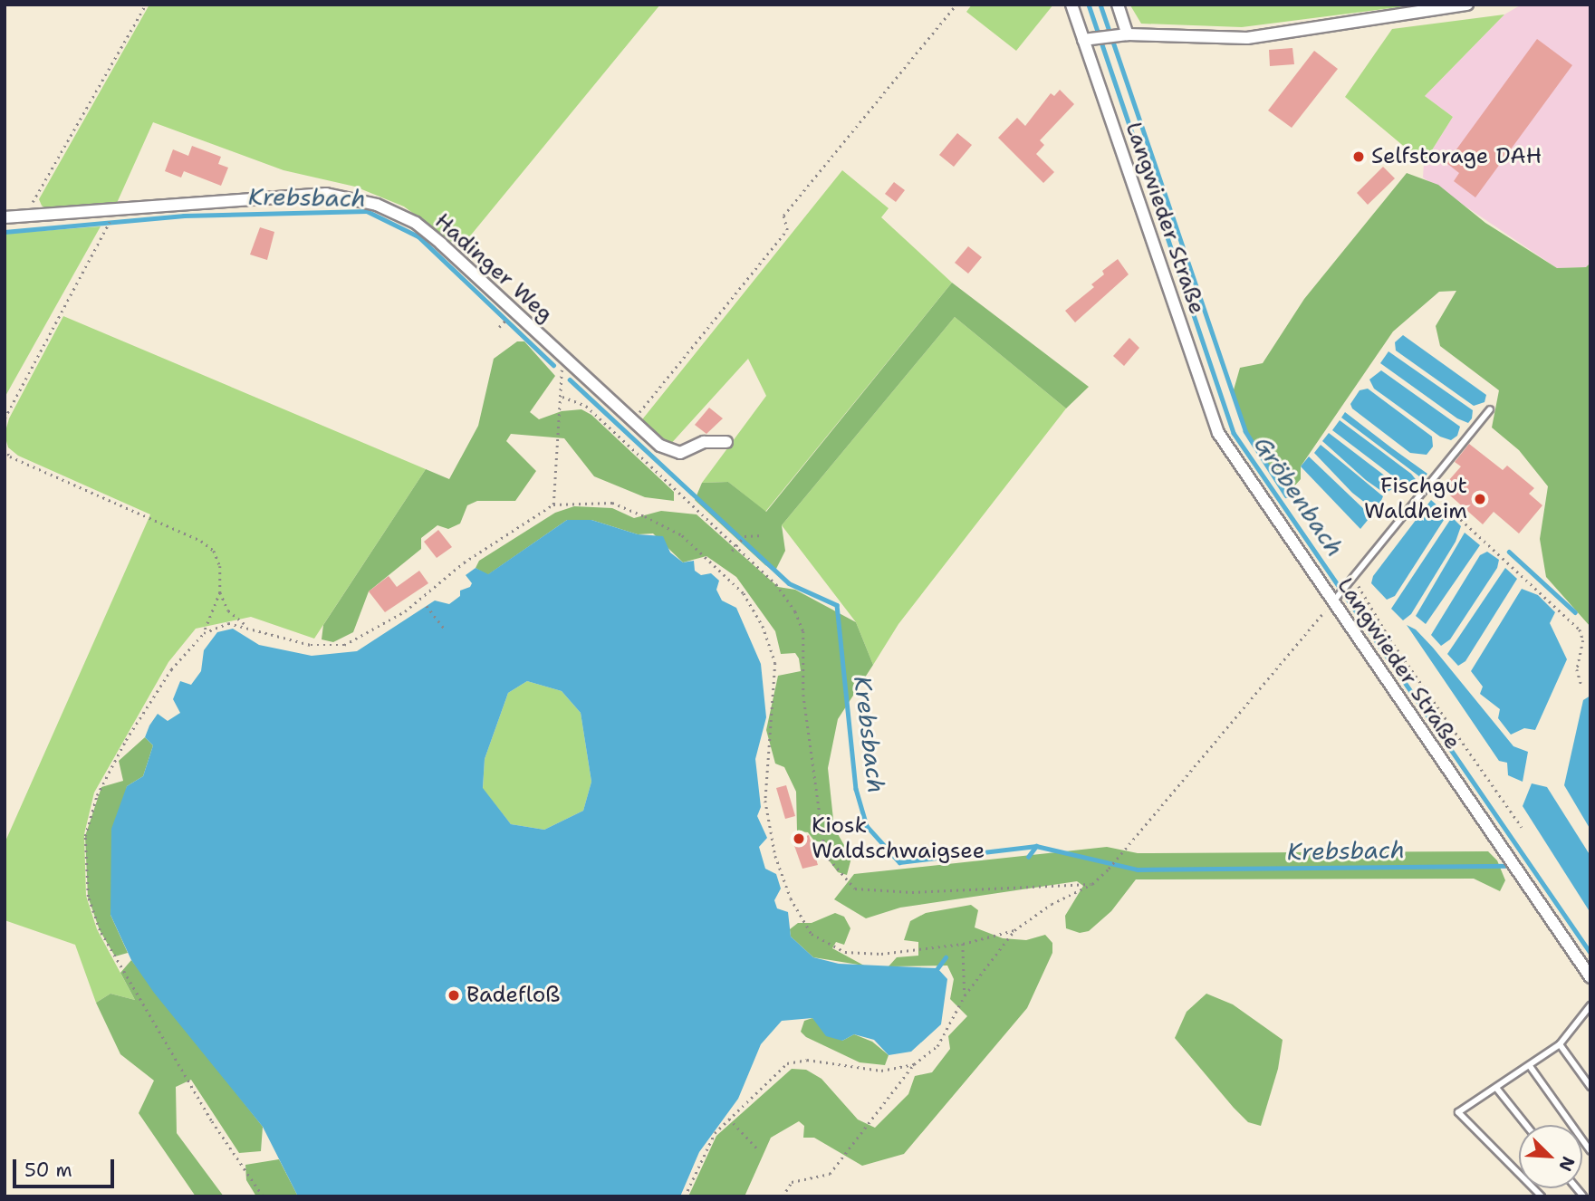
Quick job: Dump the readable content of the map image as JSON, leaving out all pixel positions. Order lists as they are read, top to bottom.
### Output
{
  "streets": {
    "street": ["Langwieder Straße", "Hadinger Weg"]
  },
  "water": ["Krebsbach", "Gröbenbach"],
  "places": [
    "Selfstorage DAH",
    "Fischgut Waldheim",
    "Kiosk Waldschwaigsee",
    "Badefloß"
  ],
  "scale_bar": "50 m",
  "north": "bottom right"
}
